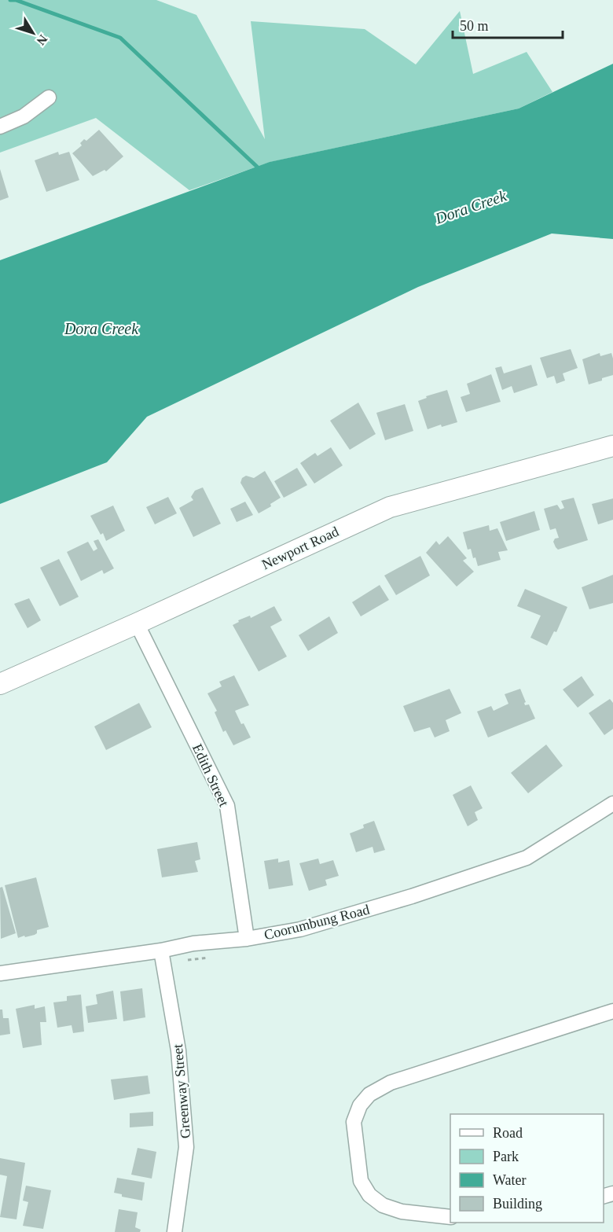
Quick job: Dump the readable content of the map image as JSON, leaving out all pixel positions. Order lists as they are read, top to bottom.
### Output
{
  "streets": {
    "street": [
      "Newport Road",
      "Edith Street",
      "Coorumbung Road",
      "Greenway Street"
    ]
  },
  "crossings": [
    ["Newport Road", "Edith Street"],
    ["Edith Street", "Coorumbung Road"],
    ["Coorumbung Road", "Greenway Street"]
  ],
  "water": ["Dora Creek"],
  "legend": [
    "Road",
    "Park",
    "Water",
    "Building"
  ],
  "scale_bar": "50 m",
  "north": "bottom right"
}
